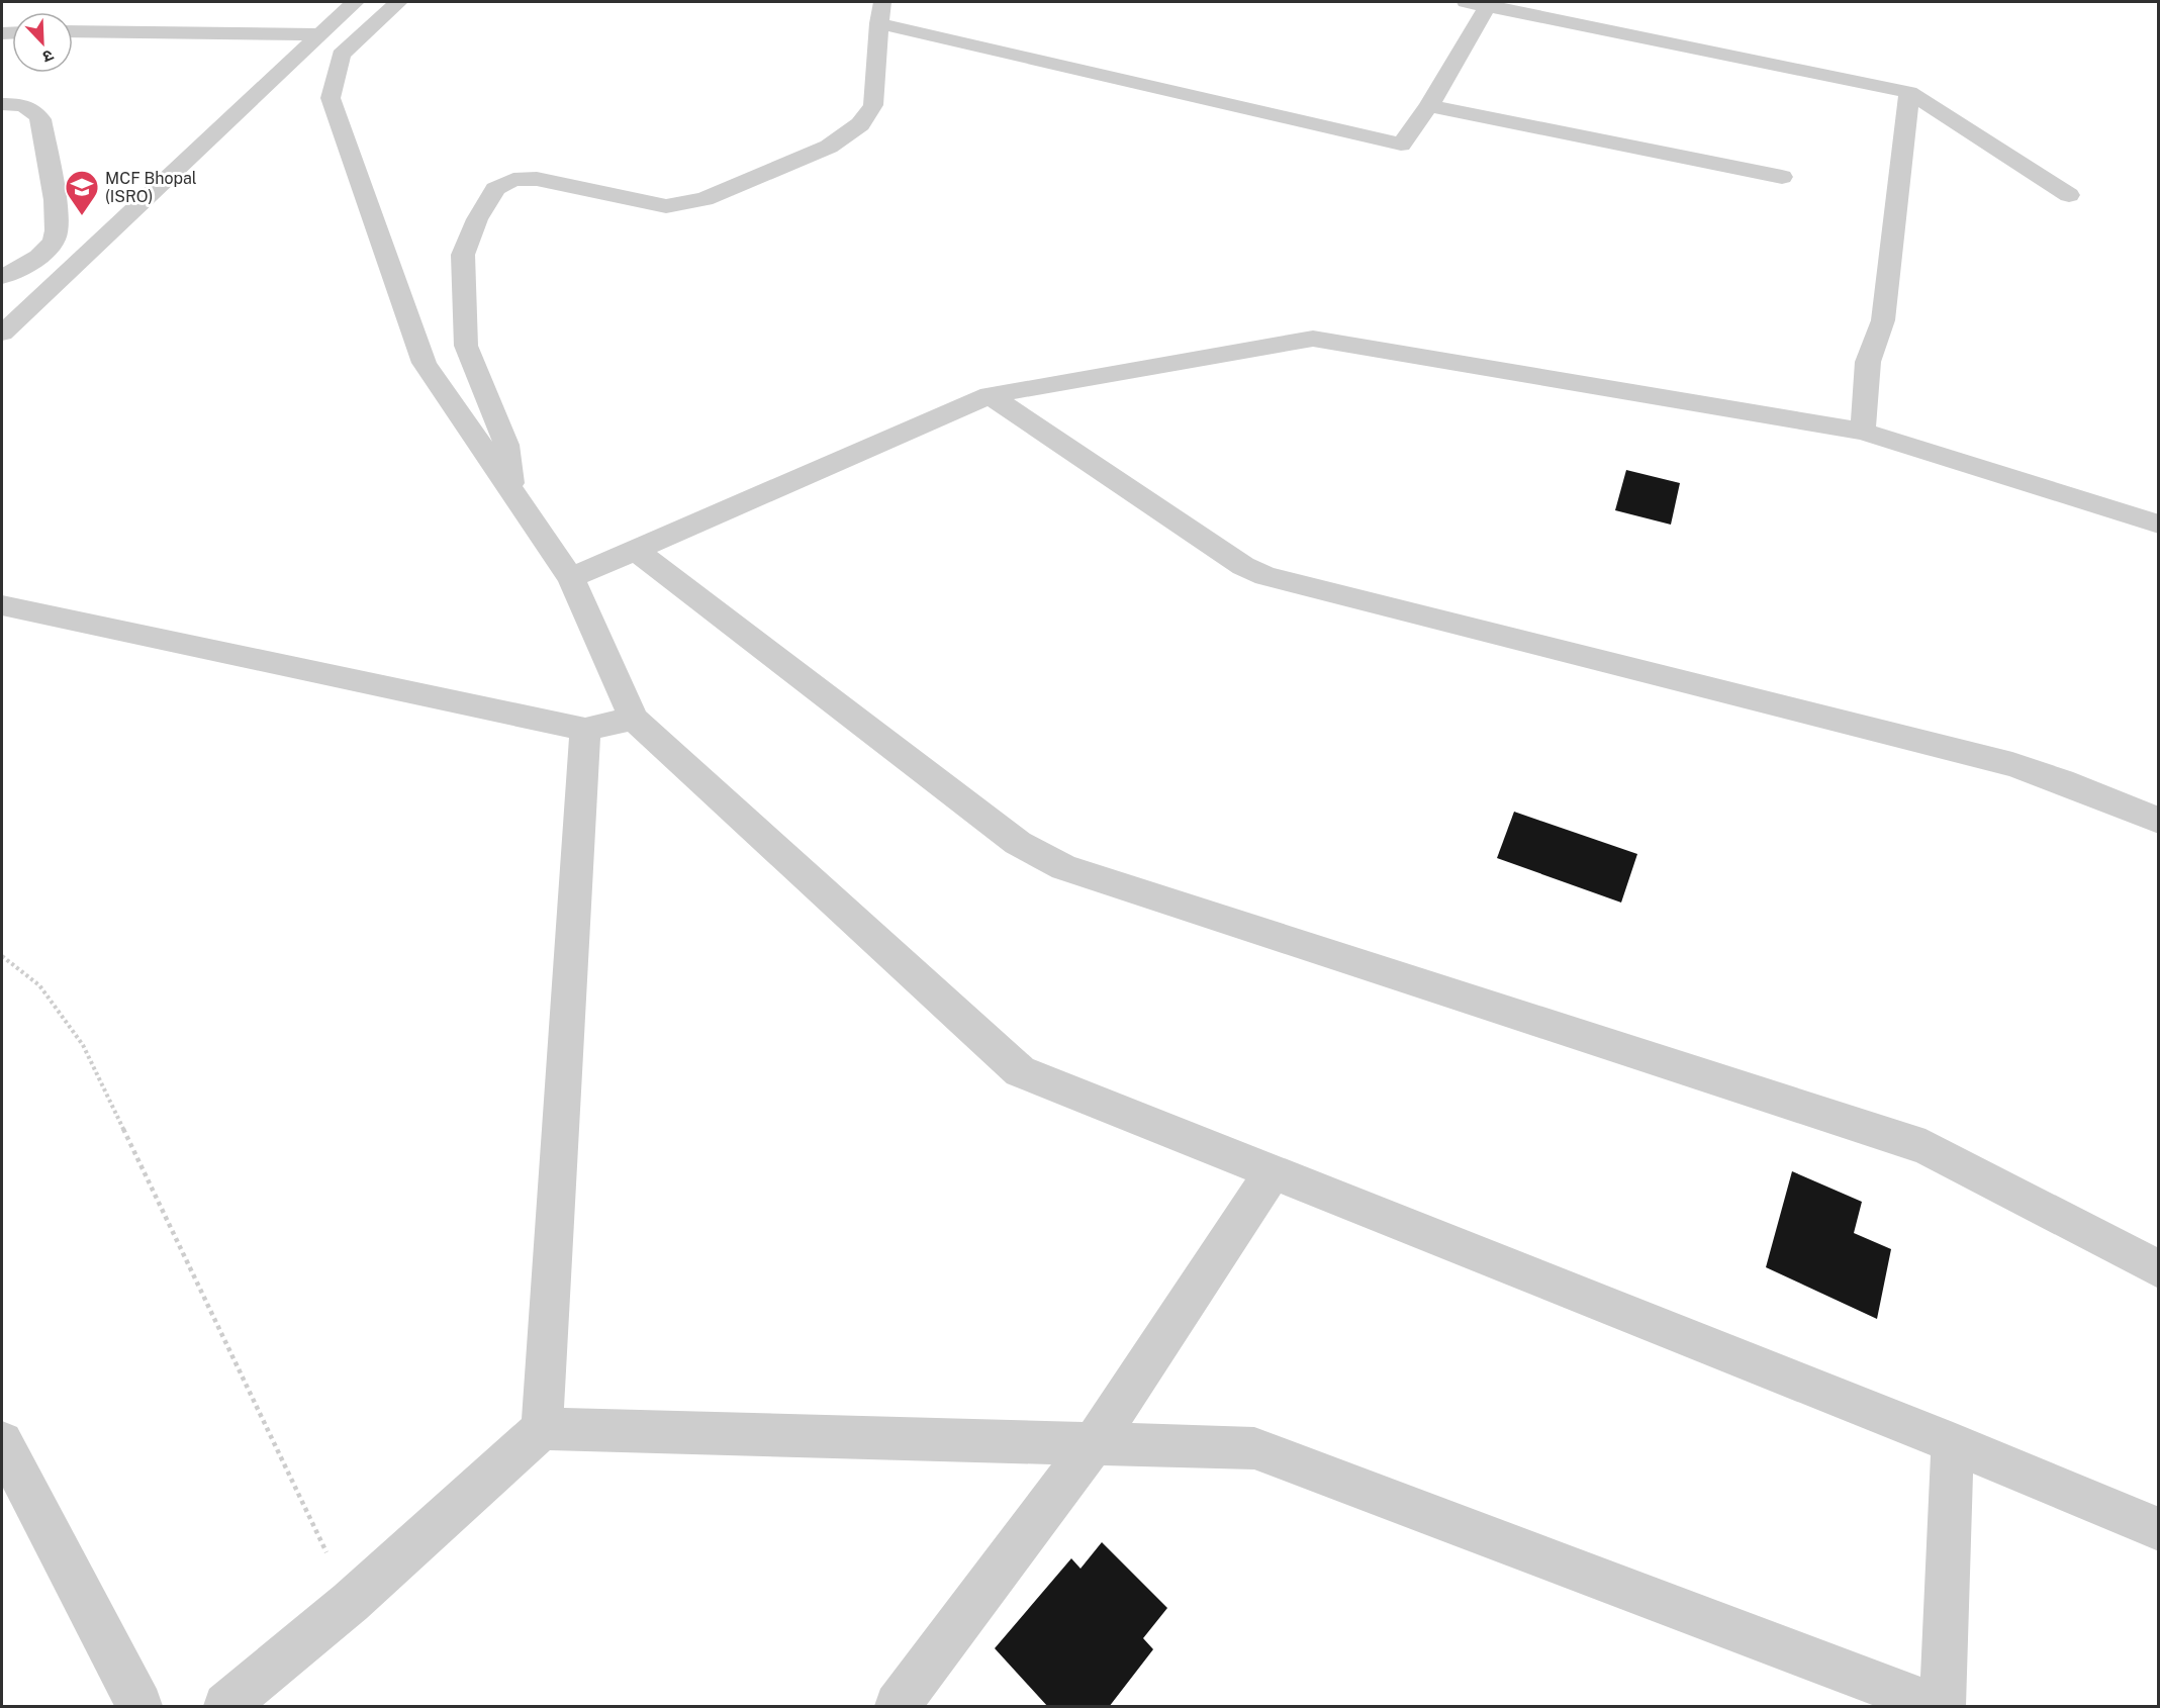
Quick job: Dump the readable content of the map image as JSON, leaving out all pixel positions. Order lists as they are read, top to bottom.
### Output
{
  "places": {
    "school or university": ["MCF Bhopal (ISRO)"]
  },
  "north": "bottom right"
}
